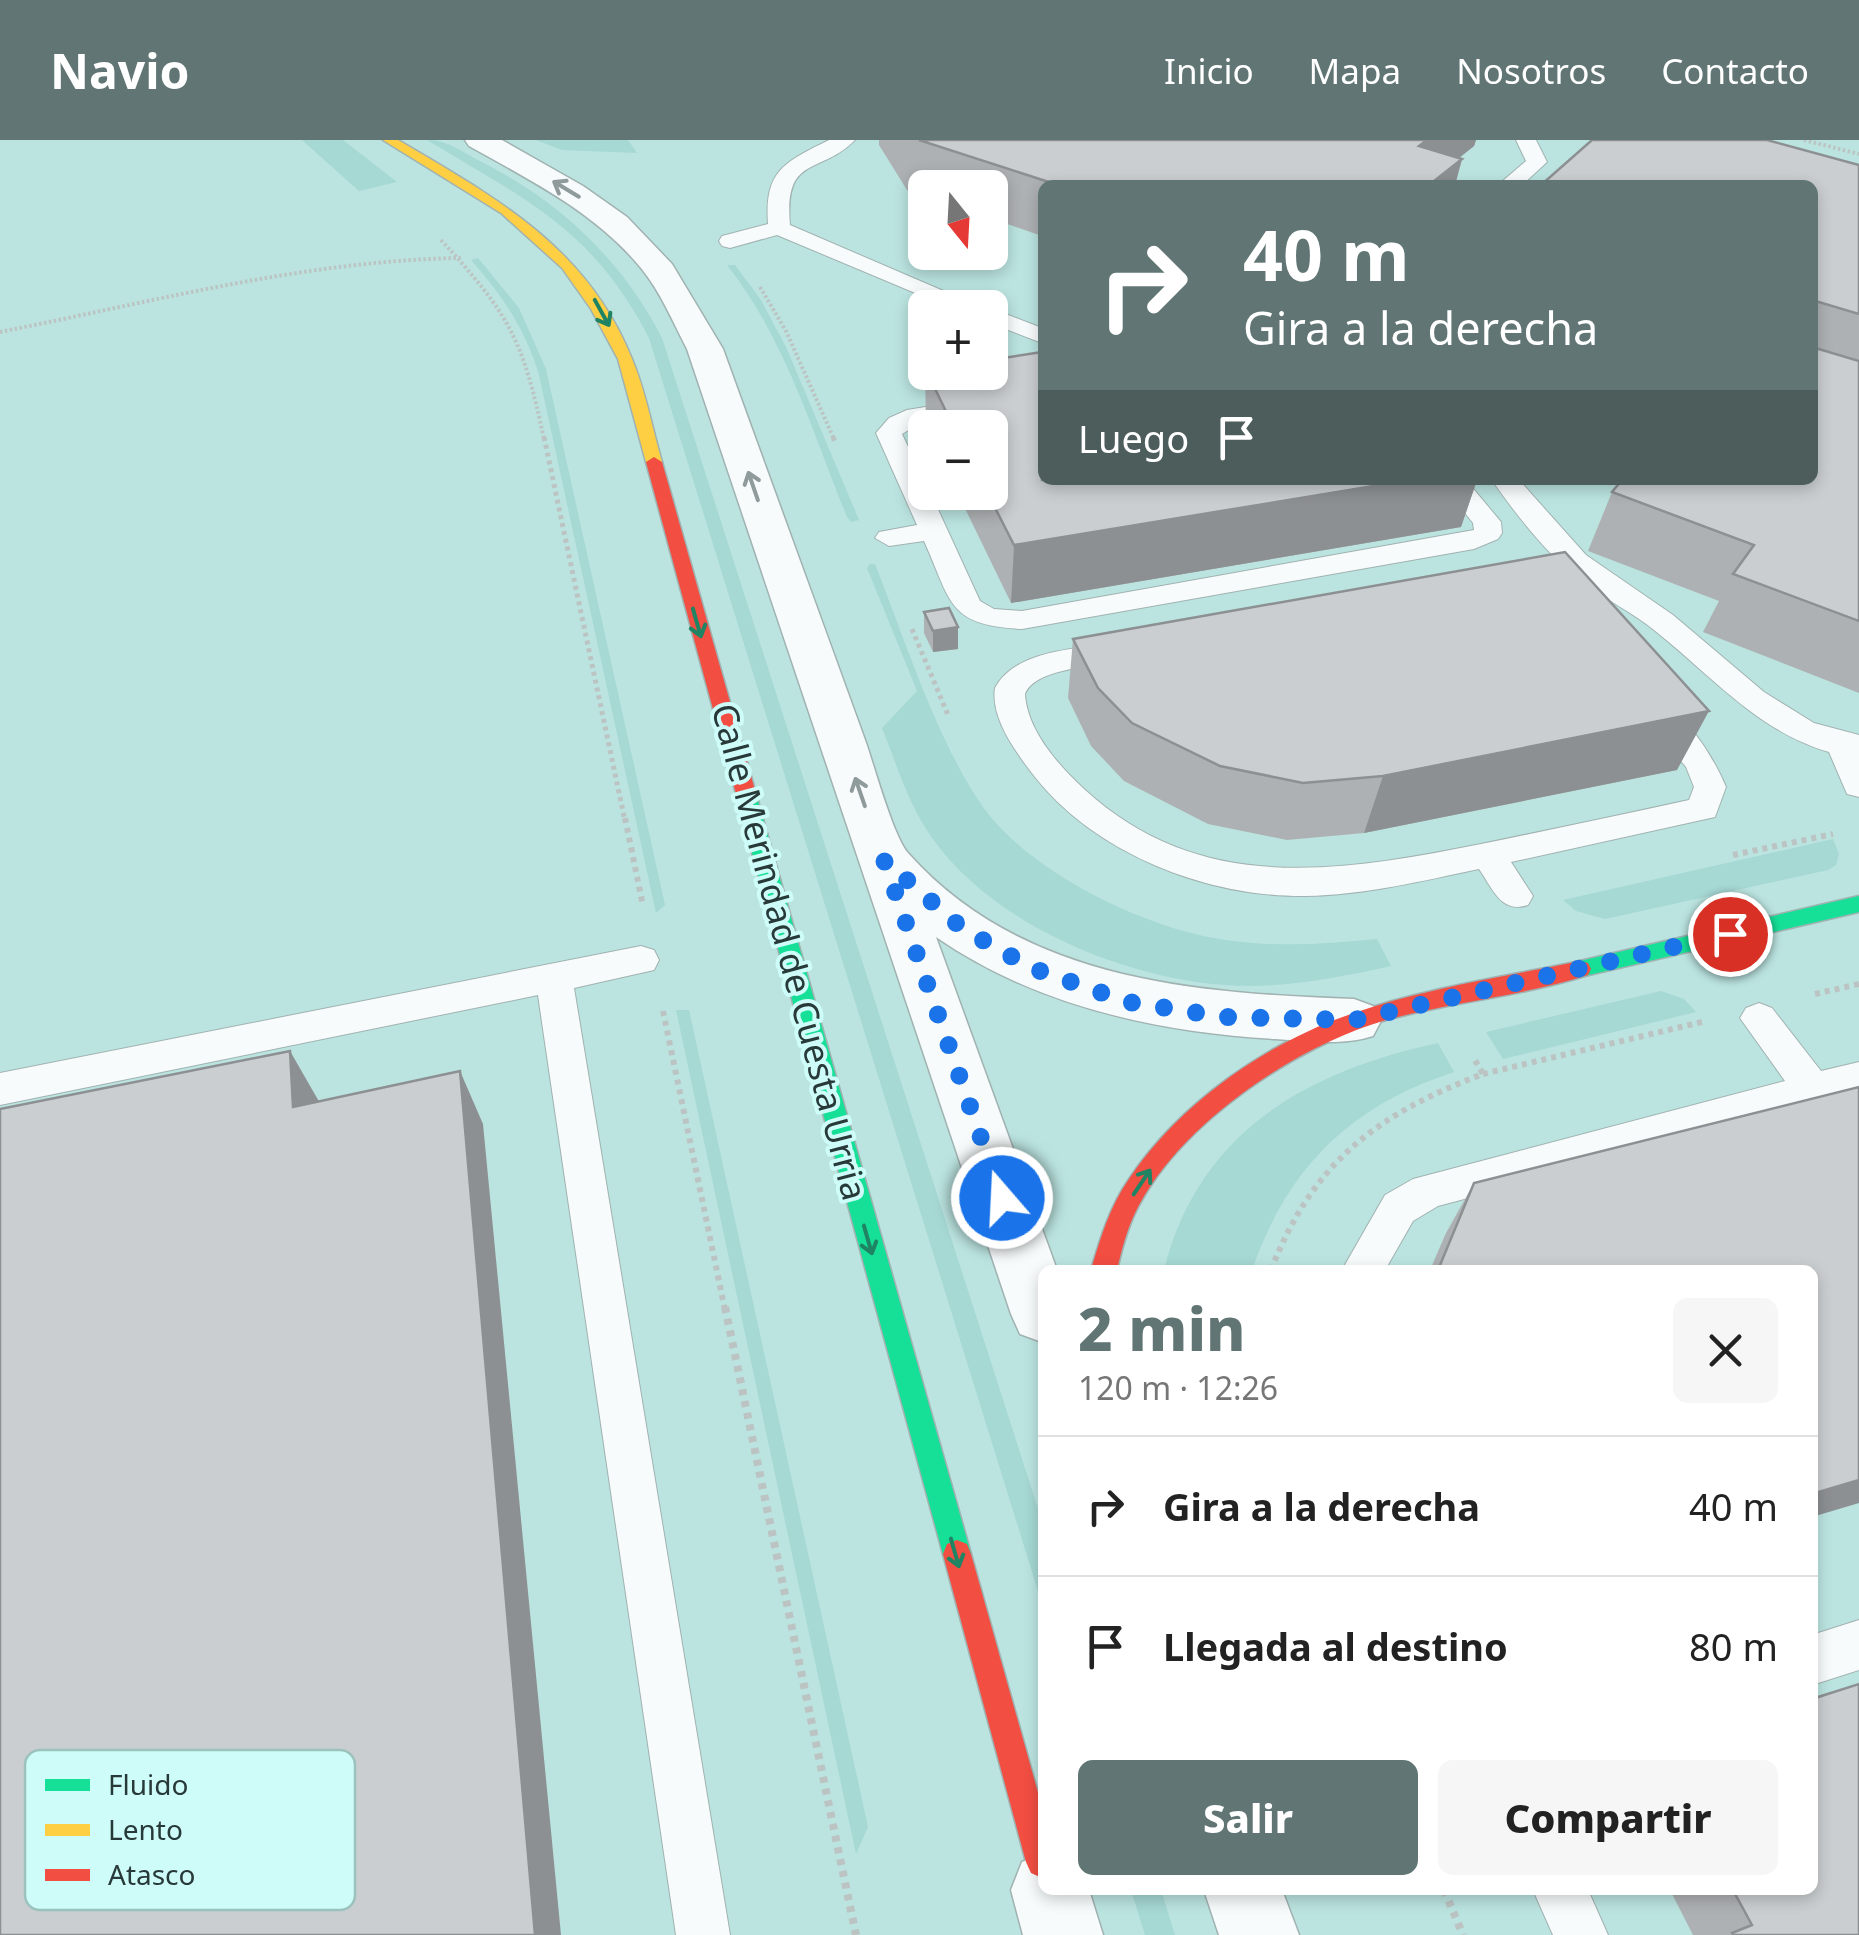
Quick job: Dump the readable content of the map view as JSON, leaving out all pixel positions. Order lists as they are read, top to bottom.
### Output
{
  "streets": {
    "street": ["Calle Merindad de Cuesta Urria"]
  },
  "legend": ["Fluido", "Lento", "Atasco"],
  "north": "bottom",
  "page": {
    "header": "Navio",
    "nav": [
      "Inicio",
      "Mapa",
      "Nosotros",
      "Contacto"
    ],
    "map_buttons": ["+", "−"],
    "turn": ["40 m", "Gira a la derecha"],
    "then": "Luego",
    "heading": ["2 min", "120 m · 12:26"],
    "list": [
      {
        "name": "Gira a la derecha",
        "value": "40 m"
      },
      {
        "name": "Llegada al destino",
        "value": "80 m"
      }
    ],
    "buttons": ["Salir", "Compartir"]
  }
}
